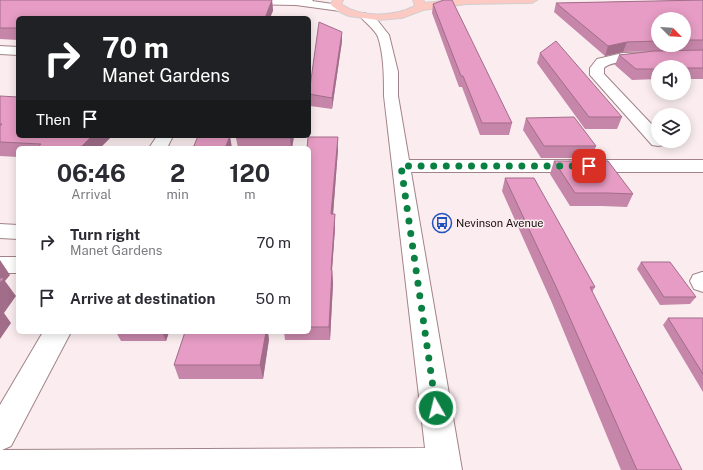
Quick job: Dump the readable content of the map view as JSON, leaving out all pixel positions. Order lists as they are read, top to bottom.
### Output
{
  "places": {
    "bus stop": ["Nevinson Avenue"]
  },
  "north": "bottom right",
  "page": {
    "turn": ["70 m", "Manet Gardens"],
    "then": "Then",
    "eta": [
      "06:46",
      "Arrival",
      "2",
      "min",
      "120",
      "m"
    ],
    "list": [
      {
        "name": "Turn right",
        "note": "Manet Gardens",
        "value": "70 m"
      },
      {
        "name": "Arrive at destination",
        "value": "50 m"
      }
    ]
  }
}
